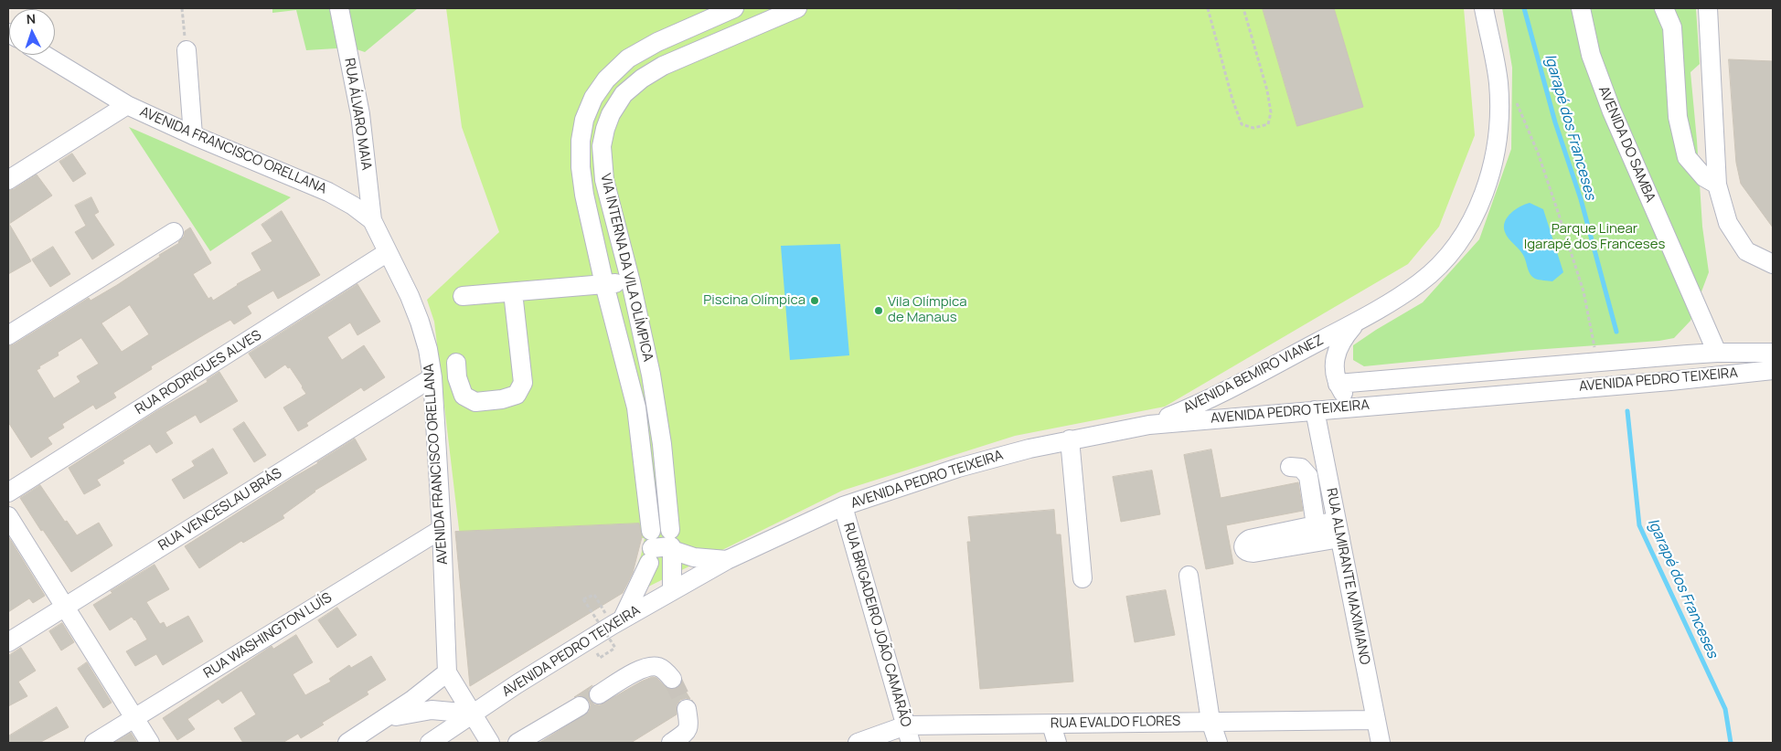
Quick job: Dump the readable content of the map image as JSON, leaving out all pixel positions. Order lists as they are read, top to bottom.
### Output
{
  "streets": {
    "street": [
      "RUA ÁLVARO MAIA",
      "AVENIDA DO SAMBA",
      "AVENIDA FRANCISCO ORELLANA",
      "VIA INTERNA DA VILA OLÍMPICA",
      "RUA RODRIGUES ALVES",
      "AVENIDA BEMIRO VIANEZ",
      "AVENIDA PEDRO TEIXEIRA",
      "RUA VENCESLAU BRÁS",
      "RUA ALMIRANTE MAXIMIANO",
      "RUA BRIGADEIRO JOÃO CAMARÃO",
      "RUA WASHINGTON LUÍS",
      "RUA EVALDO FLORES"
    ]
  },
  "crossings": [
    ["RUA ÁLVARO MAIA", "AVENIDA FRANCISCO ORELLANA"],
    ["AVENIDA DO SAMBA", "AVENIDA PEDRO TEIXEIRA"],
    ["AVENIDA FRANCISCO ORELLANA", "RUA RODRIGUES ALVES"],
    ["AVENIDA FRANCISCO ORELLANA", "AVENIDA PEDRO TEIXEIRA"],
    ["AVENIDA FRANCISCO ORELLANA", "RUA VENCESLAU BRÁS"],
    ["AVENIDA FRANCISCO ORELLANA", "RUA WASHINGTON LUÍS"],
    ["AVENIDA BEMIRO VIANEZ", "AVENIDA PEDRO TEIXEIRA"],
    ["AVENIDA PEDRO TEIXEIRA", "RUA ALMIRANTE MAXIMIANO"],
    ["AVENIDA PEDRO TEIXEIRA", "RUA BRIGADEIRO JOÃO CAMARÃO"],
    ["RUA ALMIRANTE MAXIMIANO", "RUA EVALDO FLORES"],
    ["RUA BRIGADEIRO JOÃO CAMARÃO", "RUA EVALDO FLORES"]
  ],
  "water": ["Igarapé dos Franceses"],
  "parks": ["Parque Linear Igarapé dos Franceses"],
  "places": ["Piscina Olímpica", "Vila Olímpica de Manaus"],
  "north": "top"
}
